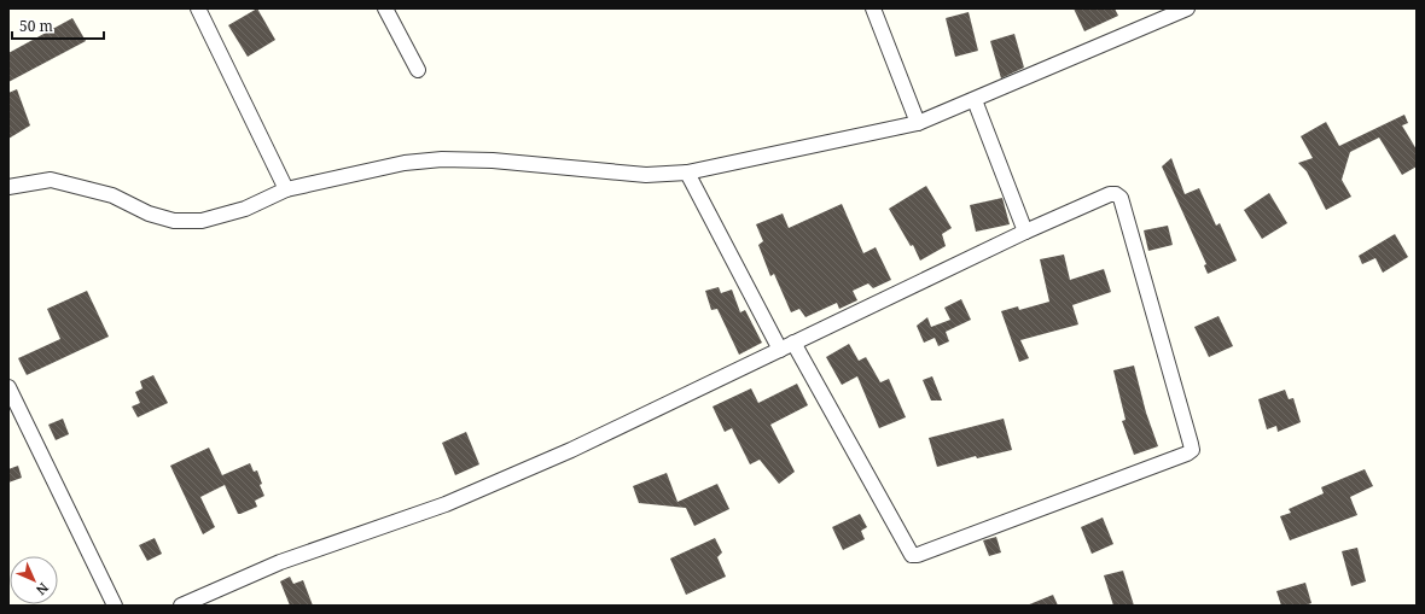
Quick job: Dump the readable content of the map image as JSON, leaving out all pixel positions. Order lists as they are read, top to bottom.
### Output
{
  "scale_bar": "50 m",
  "north": "bottom right"
}
